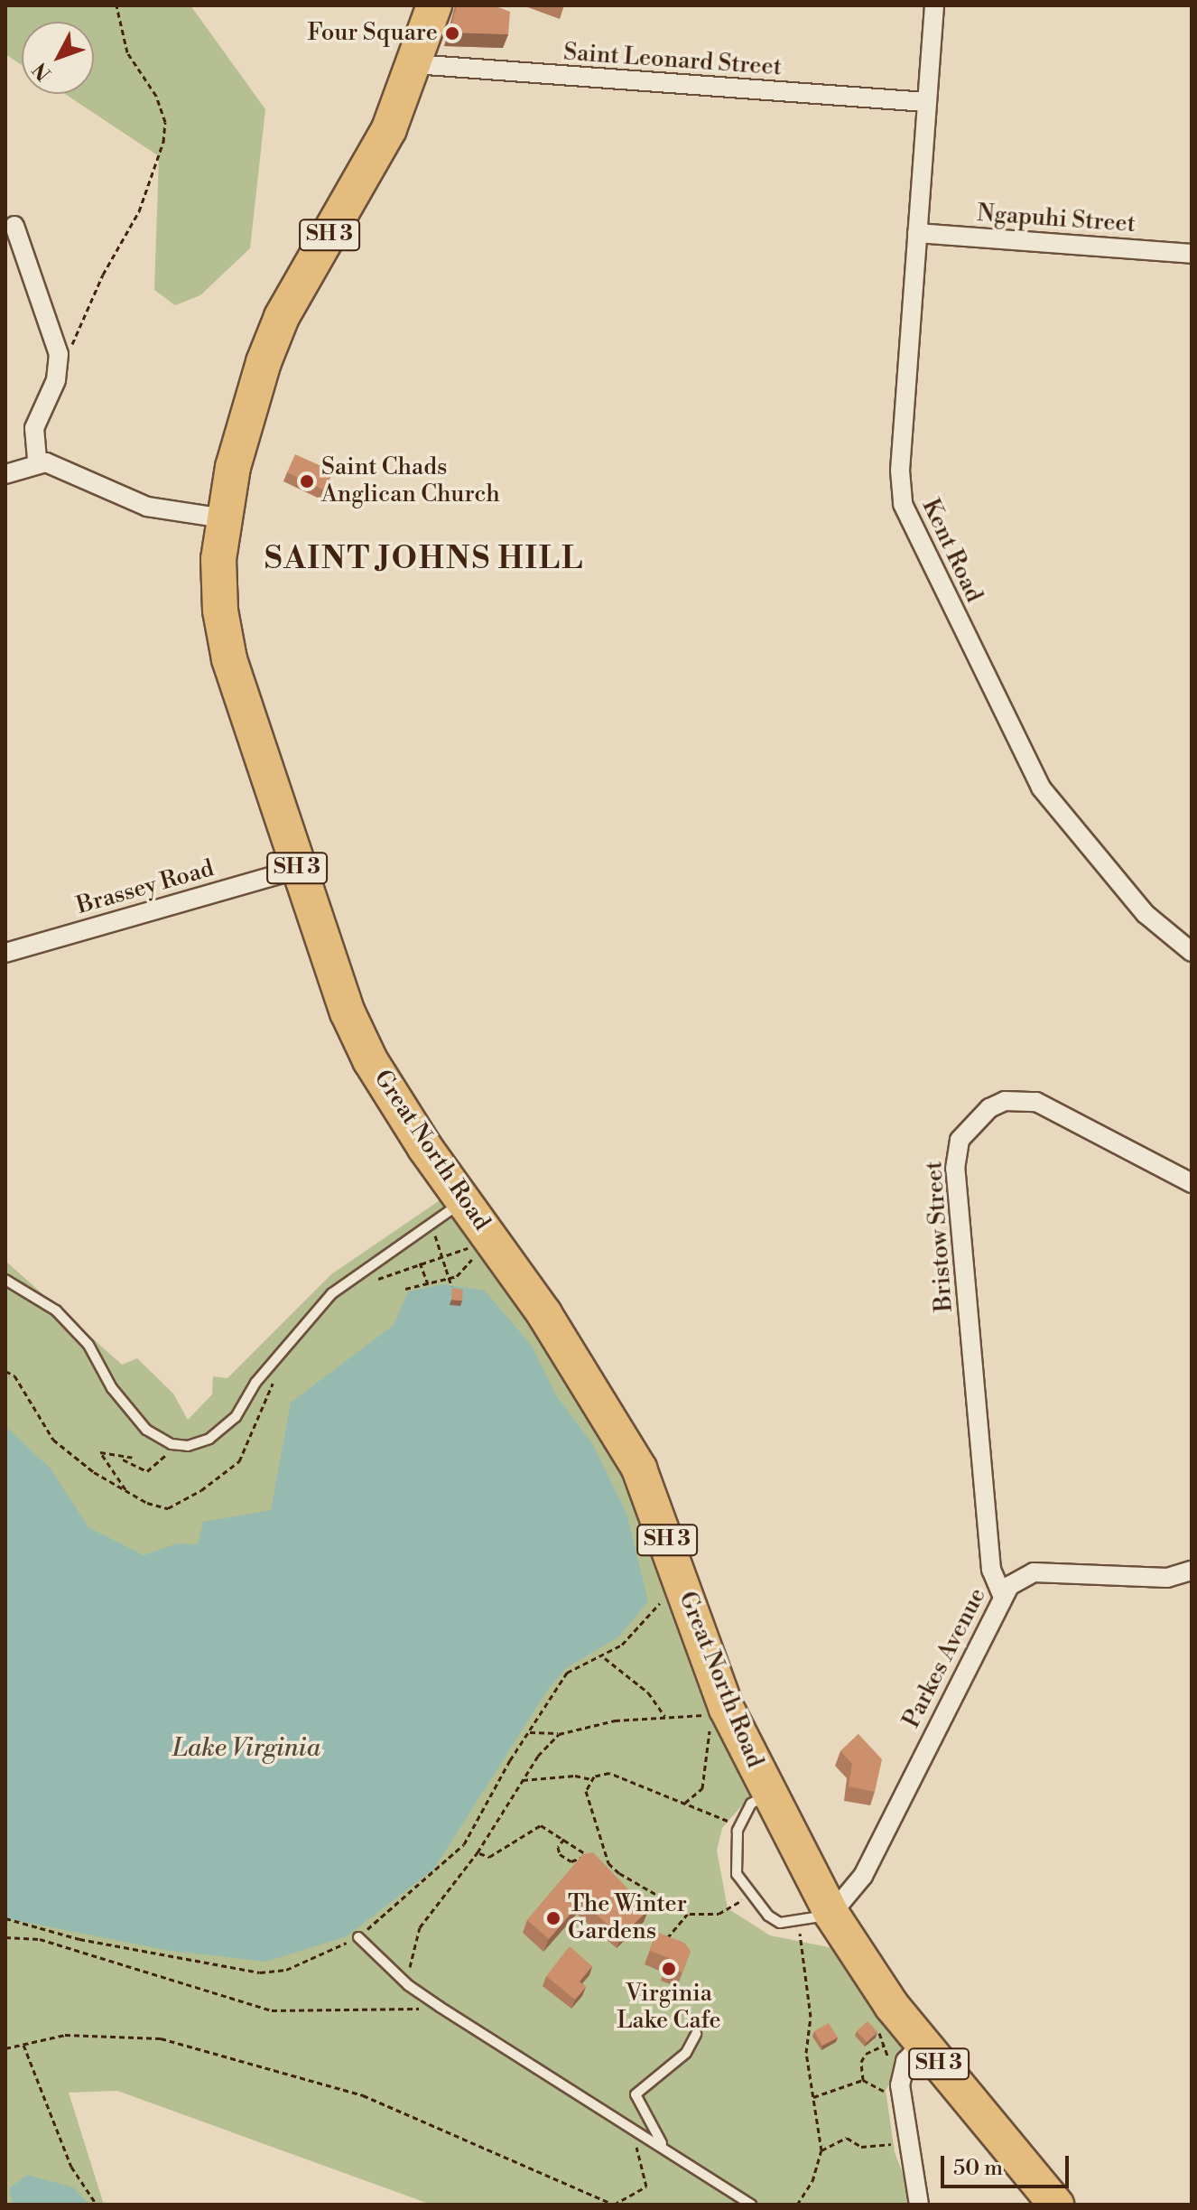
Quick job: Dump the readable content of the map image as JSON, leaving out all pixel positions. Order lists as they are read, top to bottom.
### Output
{
  "streets": {
    "highway": ["SH 3", "Great North Road"],
    "street": [
      "Saint Leonard Street",
      "Ngapuhi Street",
      "Kent Road",
      "Brassey Road",
      "Bristow Street",
      "Parkes Avenue"
    ]
  },
  "crossings": [
    ["Saint Leonard Street", "Kent Road"],
    ["Saint Leonard Street", "Great North Road"],
    ["Ngapuhi Street", "Kent Road"],
    ["Brassey Road", "Great North Road"],
    ["Great North Road", "Parkes Avenue"],
    ["Bristow Street", "Parkes Avenue"]
  ],
  "districts": ["SAINT JOHNS HILL"],
  "water": ["Lake Virginia"],
  "places": [
    "Four Square",
    "Saint Chads Anglican Church",
    "The Winter Gardens",
    "Virginia Lake Cafe"
  ],
  "scale_bar": "50 m",
  "north": "bottom left"
}
